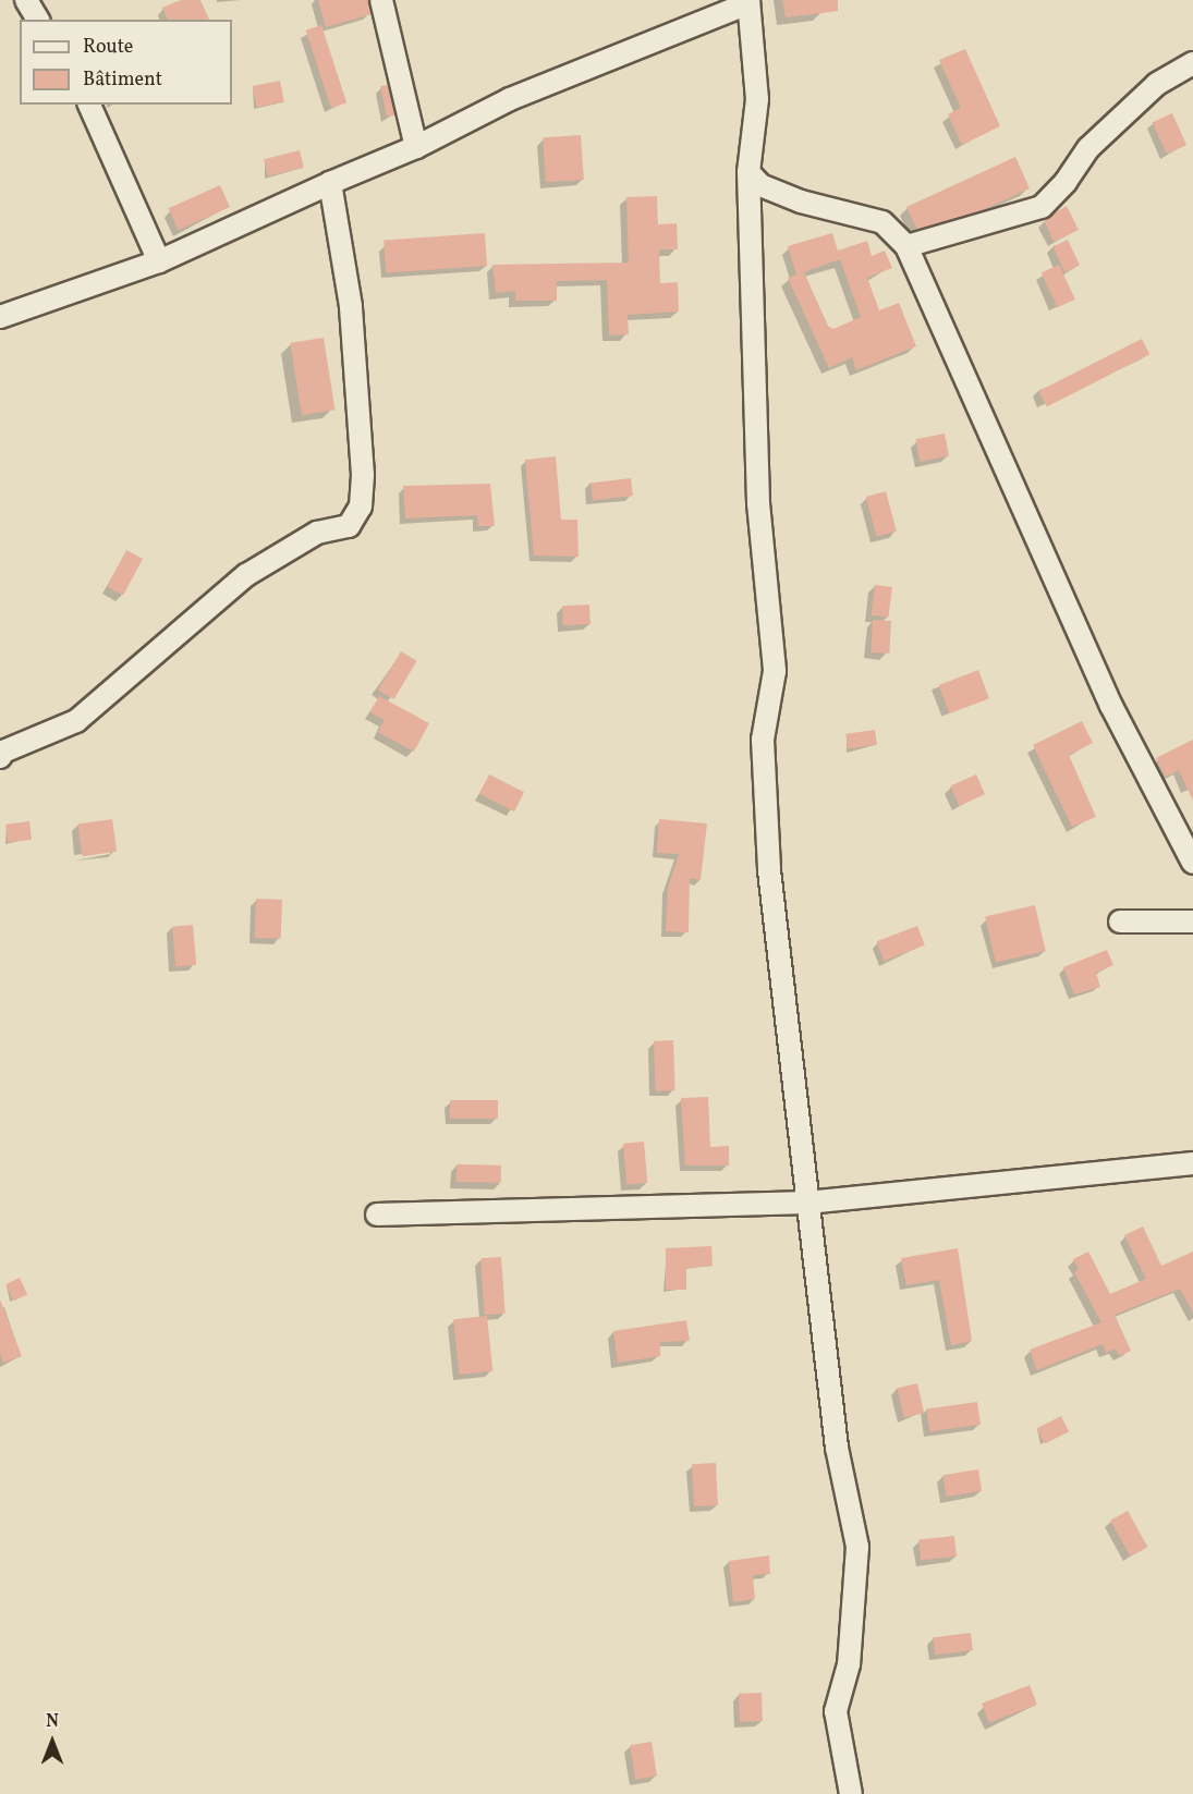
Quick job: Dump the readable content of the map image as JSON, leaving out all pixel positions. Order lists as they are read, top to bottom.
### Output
{
  "legend": ["Route", "Bâtiment"],
  "north": "top"
}
